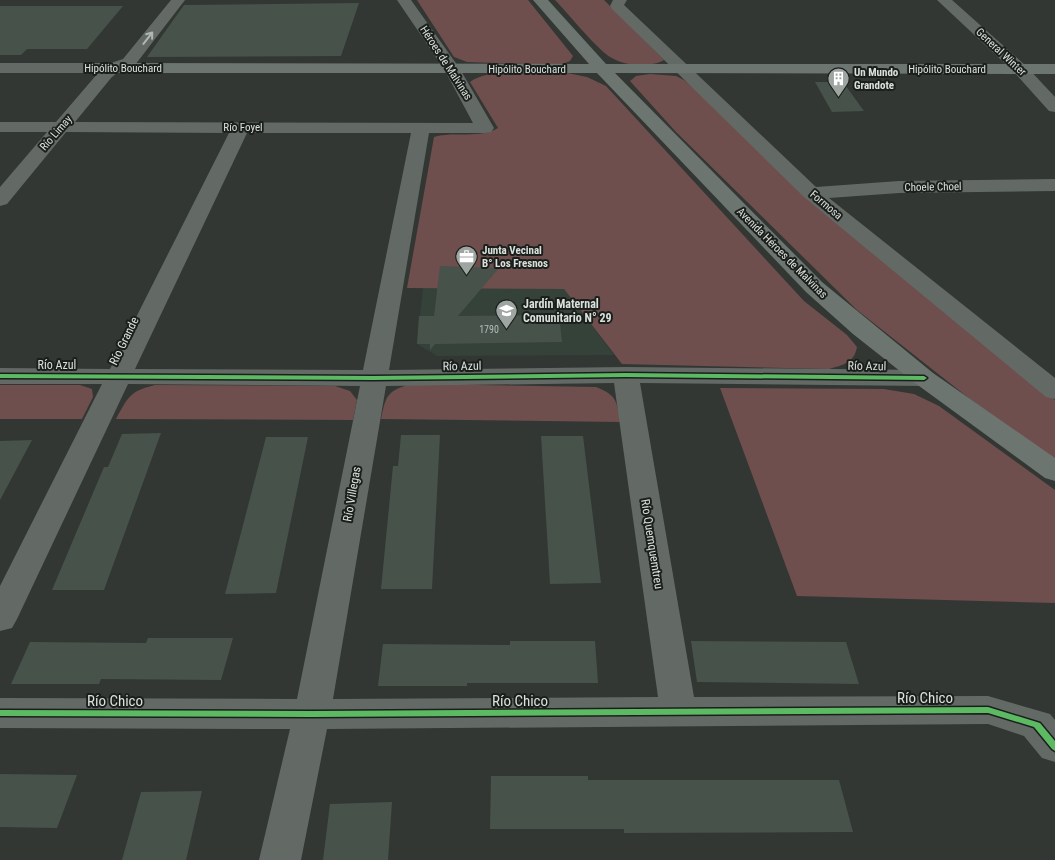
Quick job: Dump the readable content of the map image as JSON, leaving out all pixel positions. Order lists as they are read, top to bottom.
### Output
{
  "streets": {
    "main road": ["Hipólito Bouchard", "Avenida Héroes de Malvinas"],
    "street": [
      "General Winter",
      "Héroes de Malvinas",
      "Río Foyel",
      "Río Limay",
      "Choele Choel",
      "Formosa",
      "Río Grande",
      "Río Azul",
      "Río Villegas",
      "Río Quemquemtreu",
      "Río Chico"
    ]
  },
  "crossings": [
    ["General Winter", "Hipólito Bouchard"],
    ["Héroes de Malvinas", "Hipólito Bouchard"],
    ["Héroes de Malvinas", "Río Foyel"],
    ["Hipólito Bouchard", "Río Limay"],
    ["Hipólito Bouchard", "Formosa"],
    ["Hipólito Bouchard", "Avenida Héroes de Malvinas"],
    ["Río Foyel", "Río Limay"],
    ["Río Foyel", "Río Grande"],
    ["Río Foyel", "Río Villegas"],
    ["Choele Choel", "Formosa"],
    ["Avenida Héroes de Malvinas", "Río Azul"],
    ["Río Grande", "Río Azul"],
    ["Río Azul", "Río Villegas"],
    ["Río Azul", "Río Quemquemtreu"],
    ["Río Villegas", "Río Chico"],
    ["Río Quemquemtreu", "Río Chico"]
  ],
  "places": {
    "building": ["Un Mundo Grandote"],
    "office": ["Junta Vecinal B° Los Fresnos"],
    "school or university": ["Jardín Maternal Comunitario N° 29"]
  },
  "house_numbers": ["1790"]
}
